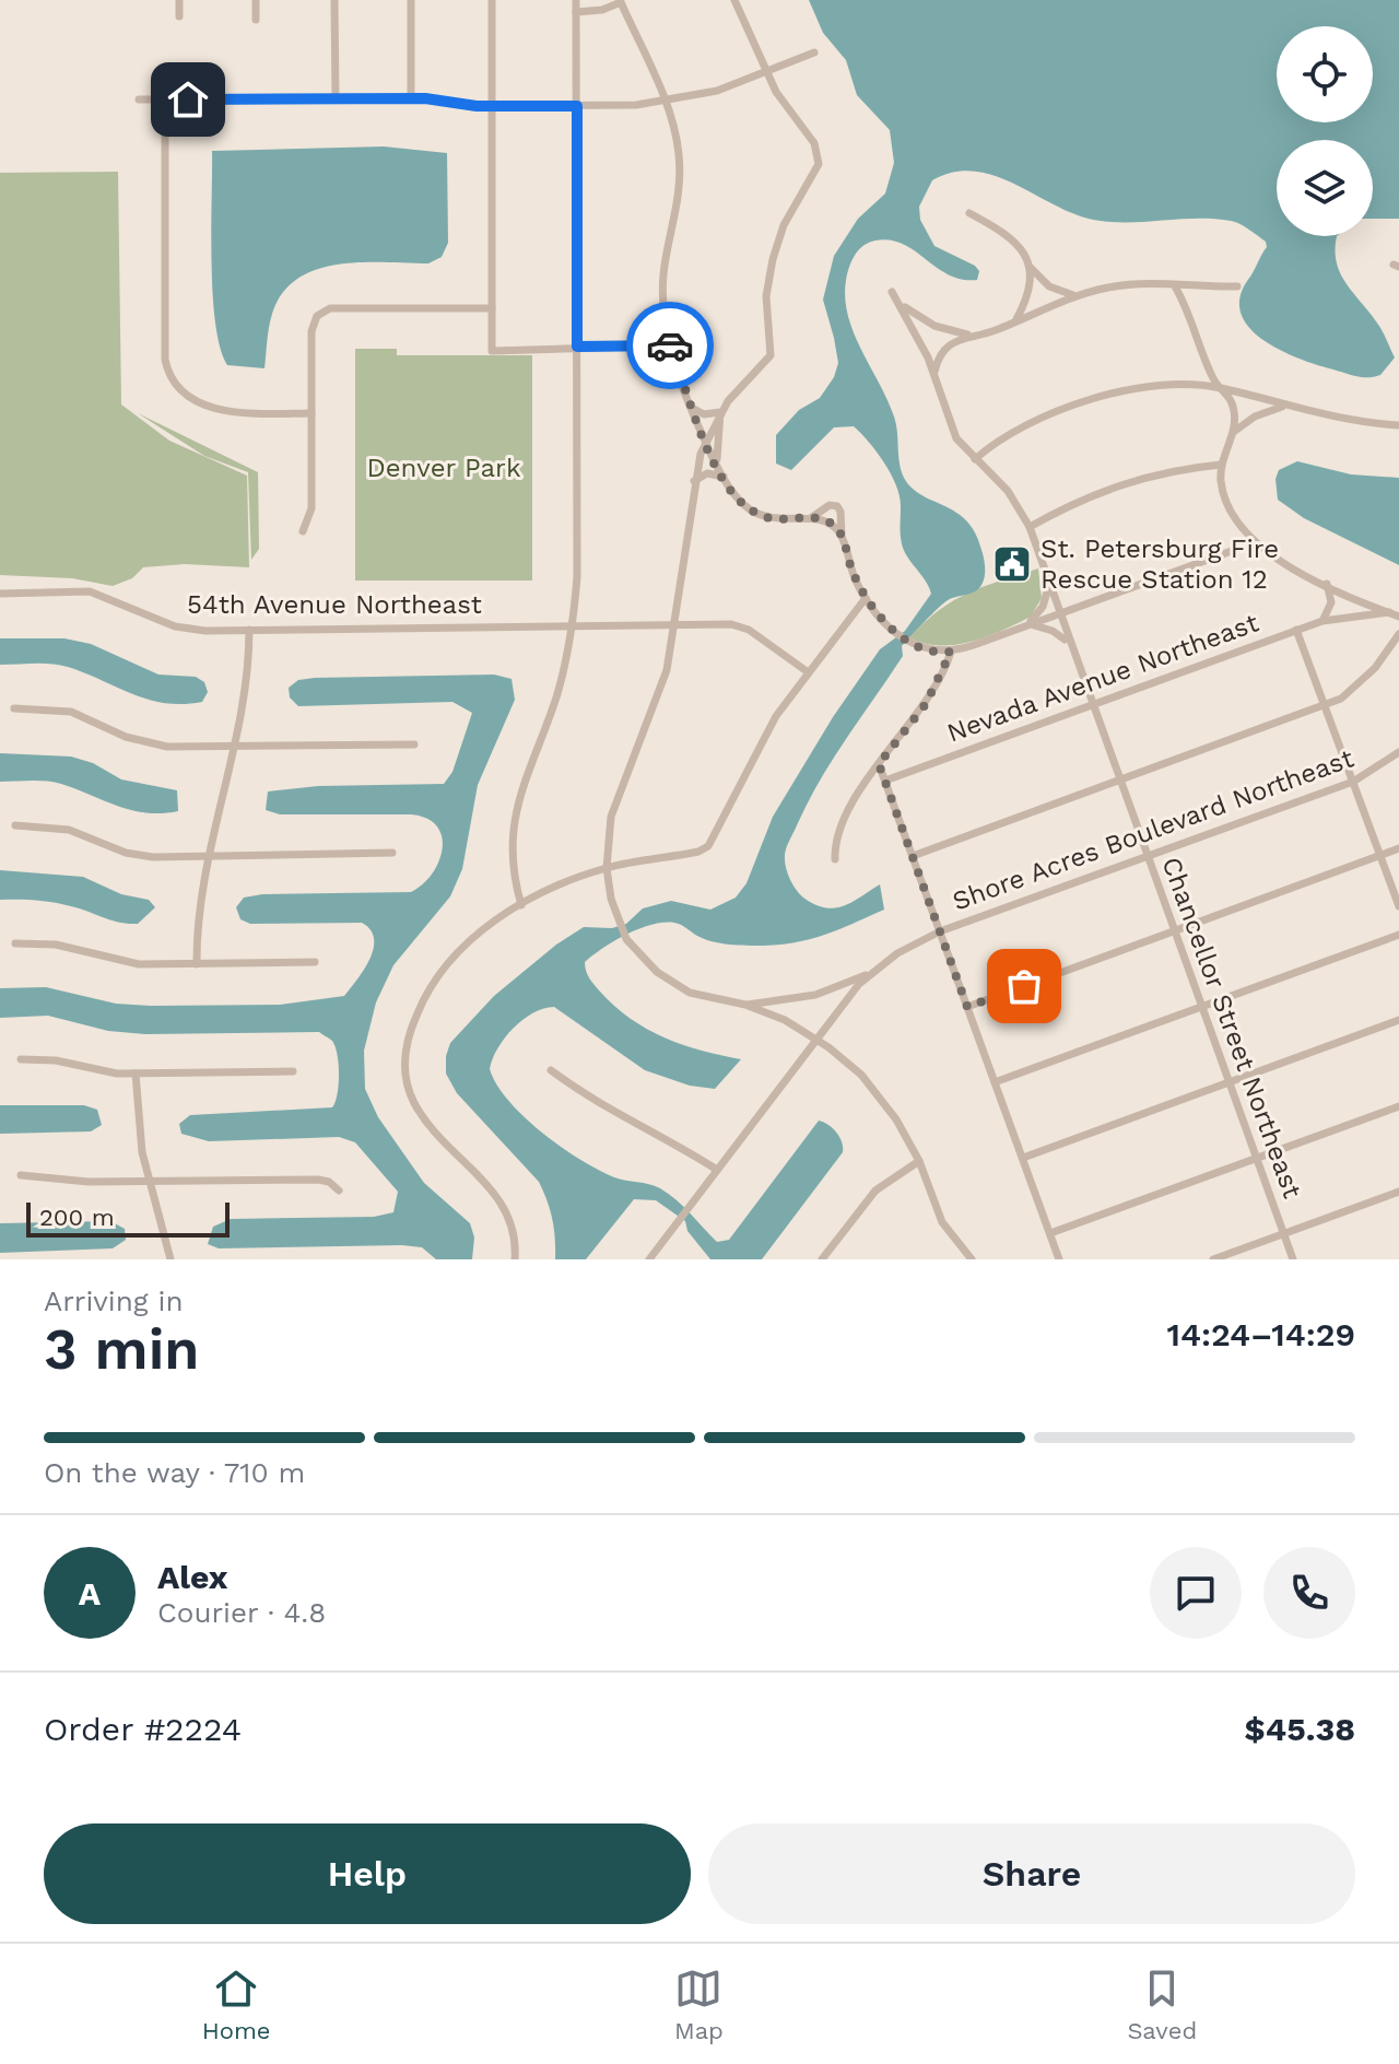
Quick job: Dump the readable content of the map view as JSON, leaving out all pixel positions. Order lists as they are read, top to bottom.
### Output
{
  "streets": {
    "street": [
      "54th Avenue Northeast",
      "Nevada Avenue Northeast",
      "Shore Acres Boulevard Northeast",
      "Chancellor Street Northeast"
    ]
  },
  "crossings": [
    ["Nevada Avenue Northeast", "Chancellor Street Northeast"],
    ["Shore Acres Boulevard Northeast", "Chancellor Street Northeast"]
  ],
  "parks": ["Denver Park"],
  "places": {
    "public building": ["St. Petersburg Fire Rescue Station 12"]
  },
  "scale_bar": "200 m",
  "page": {
    "scale": "200 m",
    "heading": ["3 min", "Arriving in", "14:24–14:29"],
    "panel": [
      "Alex",
      "Courier · 4.8",
      "Order #2224",
      "$45.38"
    ],
    "bar": "On the way · 710 m",
    "round": "A",
    "buttons": ["Help", "Share"],
    "tabs": ["Home", "Map", "Saved"]
  }
}
